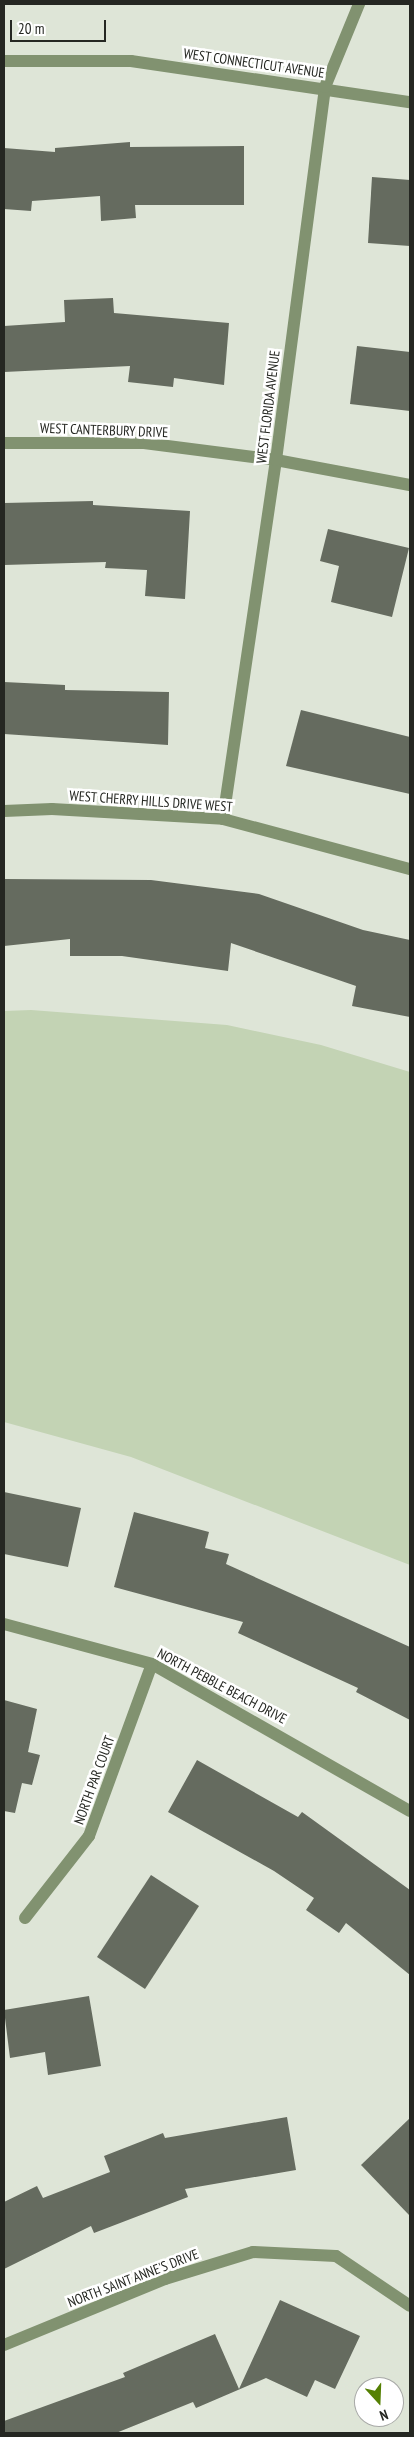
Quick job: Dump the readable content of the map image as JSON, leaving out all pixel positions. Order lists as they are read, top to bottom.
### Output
{
  "streets": {
    "street": [
      "WEST CONNECTICUT AVENUE",
      "WEST FLORIDA AVENUE",
      "WEST CANTERBURY DRIVE",
      "WEST CHERRY HILLS DRIVE WEST",
      "NORTH PEBBLE BEACH DRIVE",
      "NORTH PAR COURT",
      "NORTH SAINT ANNE'S DRIVE"
    ]
  },
  "crossings": [
    ["WEST CONNECTICUT AVENUE", "WEST FLORIDA AVENUE"],
    ["WEST FLORIDA AVENUE", "WEST CANTERBURY DRIVE"],
    ["WEST FLORIDA AVENUE", "WEST CHERRY HILLS DRIVE WEST"],
    ["NORTH PEBBLE BEACH DRIVE", "NORTH PAR COURT"]
  ],
  "scale_bar": "20 m",
  "north": "bottom"
}
